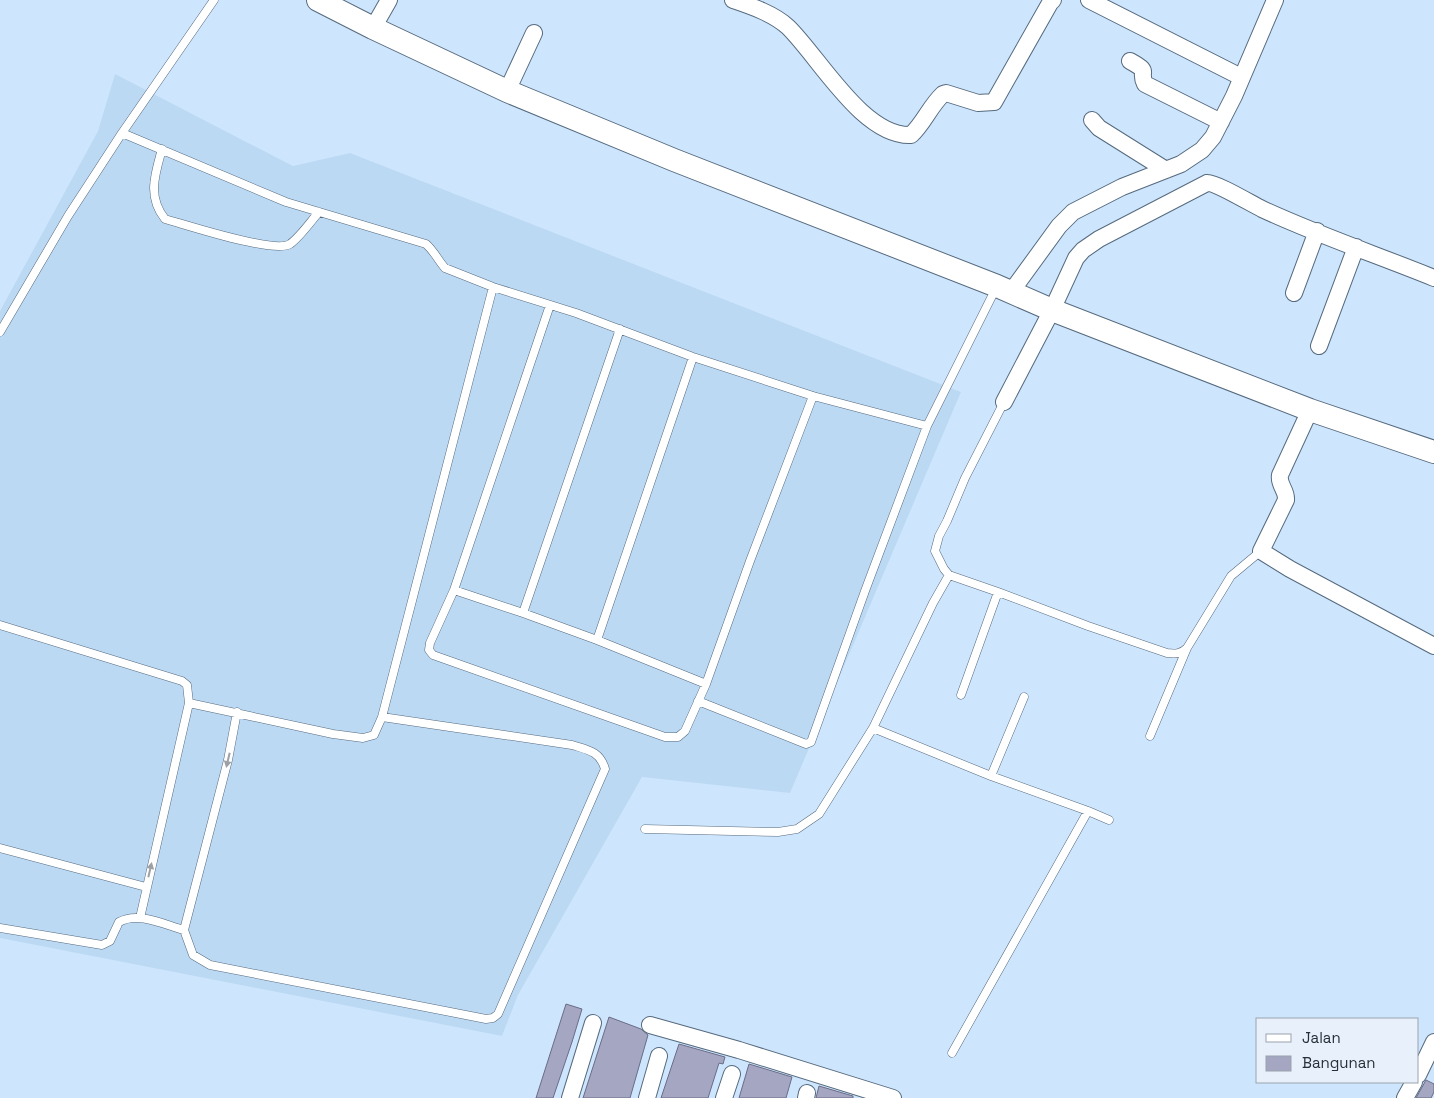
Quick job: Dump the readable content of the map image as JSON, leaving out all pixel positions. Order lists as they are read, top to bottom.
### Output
{
  "legend": ["Jalan", "Bangunan"]
}
